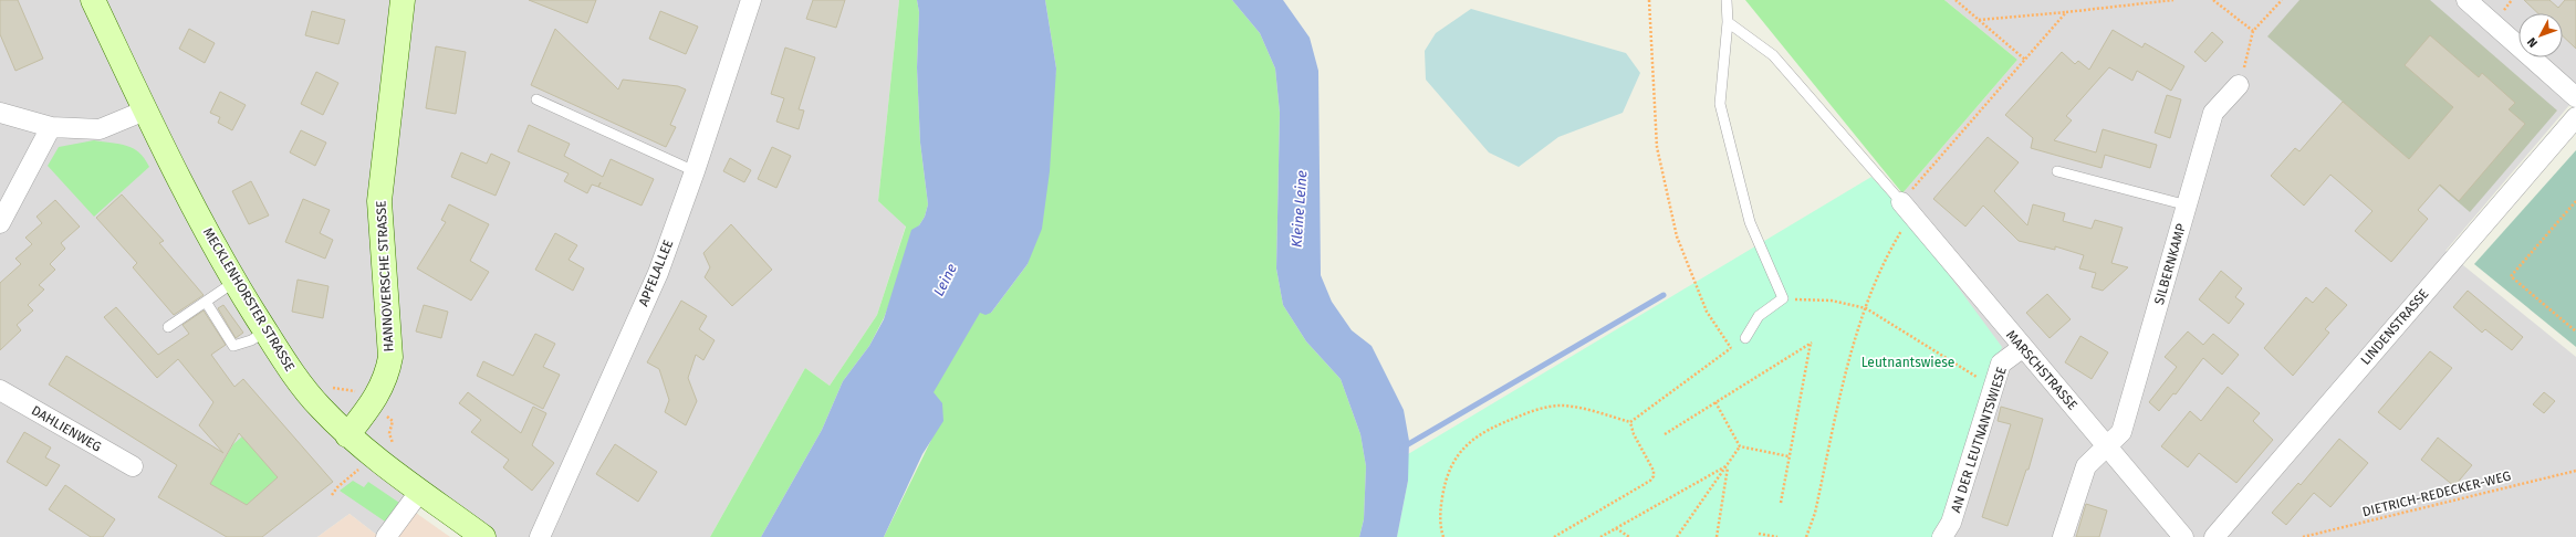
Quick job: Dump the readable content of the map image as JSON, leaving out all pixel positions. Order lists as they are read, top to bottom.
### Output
{
  "streets": {
    "main road": ["HANNOVERSCHE STRASSE", "MECKLENHORSTER STRASSE"],
    "street": [
      "SILBERNKAMP",
      "APFELALLEE",
      "LINDENSTRASSE",
      "MARSCHSTRASSE",
      "DAHLIENWEG",
      "AN DER LEUTNANTSWIESE"
    ],
    "path": ["DIETRICH-REDECKER-WEG"]
  },
  "crossings": [
    ["SILBERNKAMP", "MARSCHSTRASSE"],
    ["HANNOVERSCHE STRASSE", "MECKLENHORSTER STRASSE"],
    ["MARSCHSTRASSE", "AN DER LEUTNANTSWIESE"]
  ],
  "water": ["Kleine Leine", "Leine"],
  "parks": ["Leutnantswiese"],
  "north": "bottom left"
}
